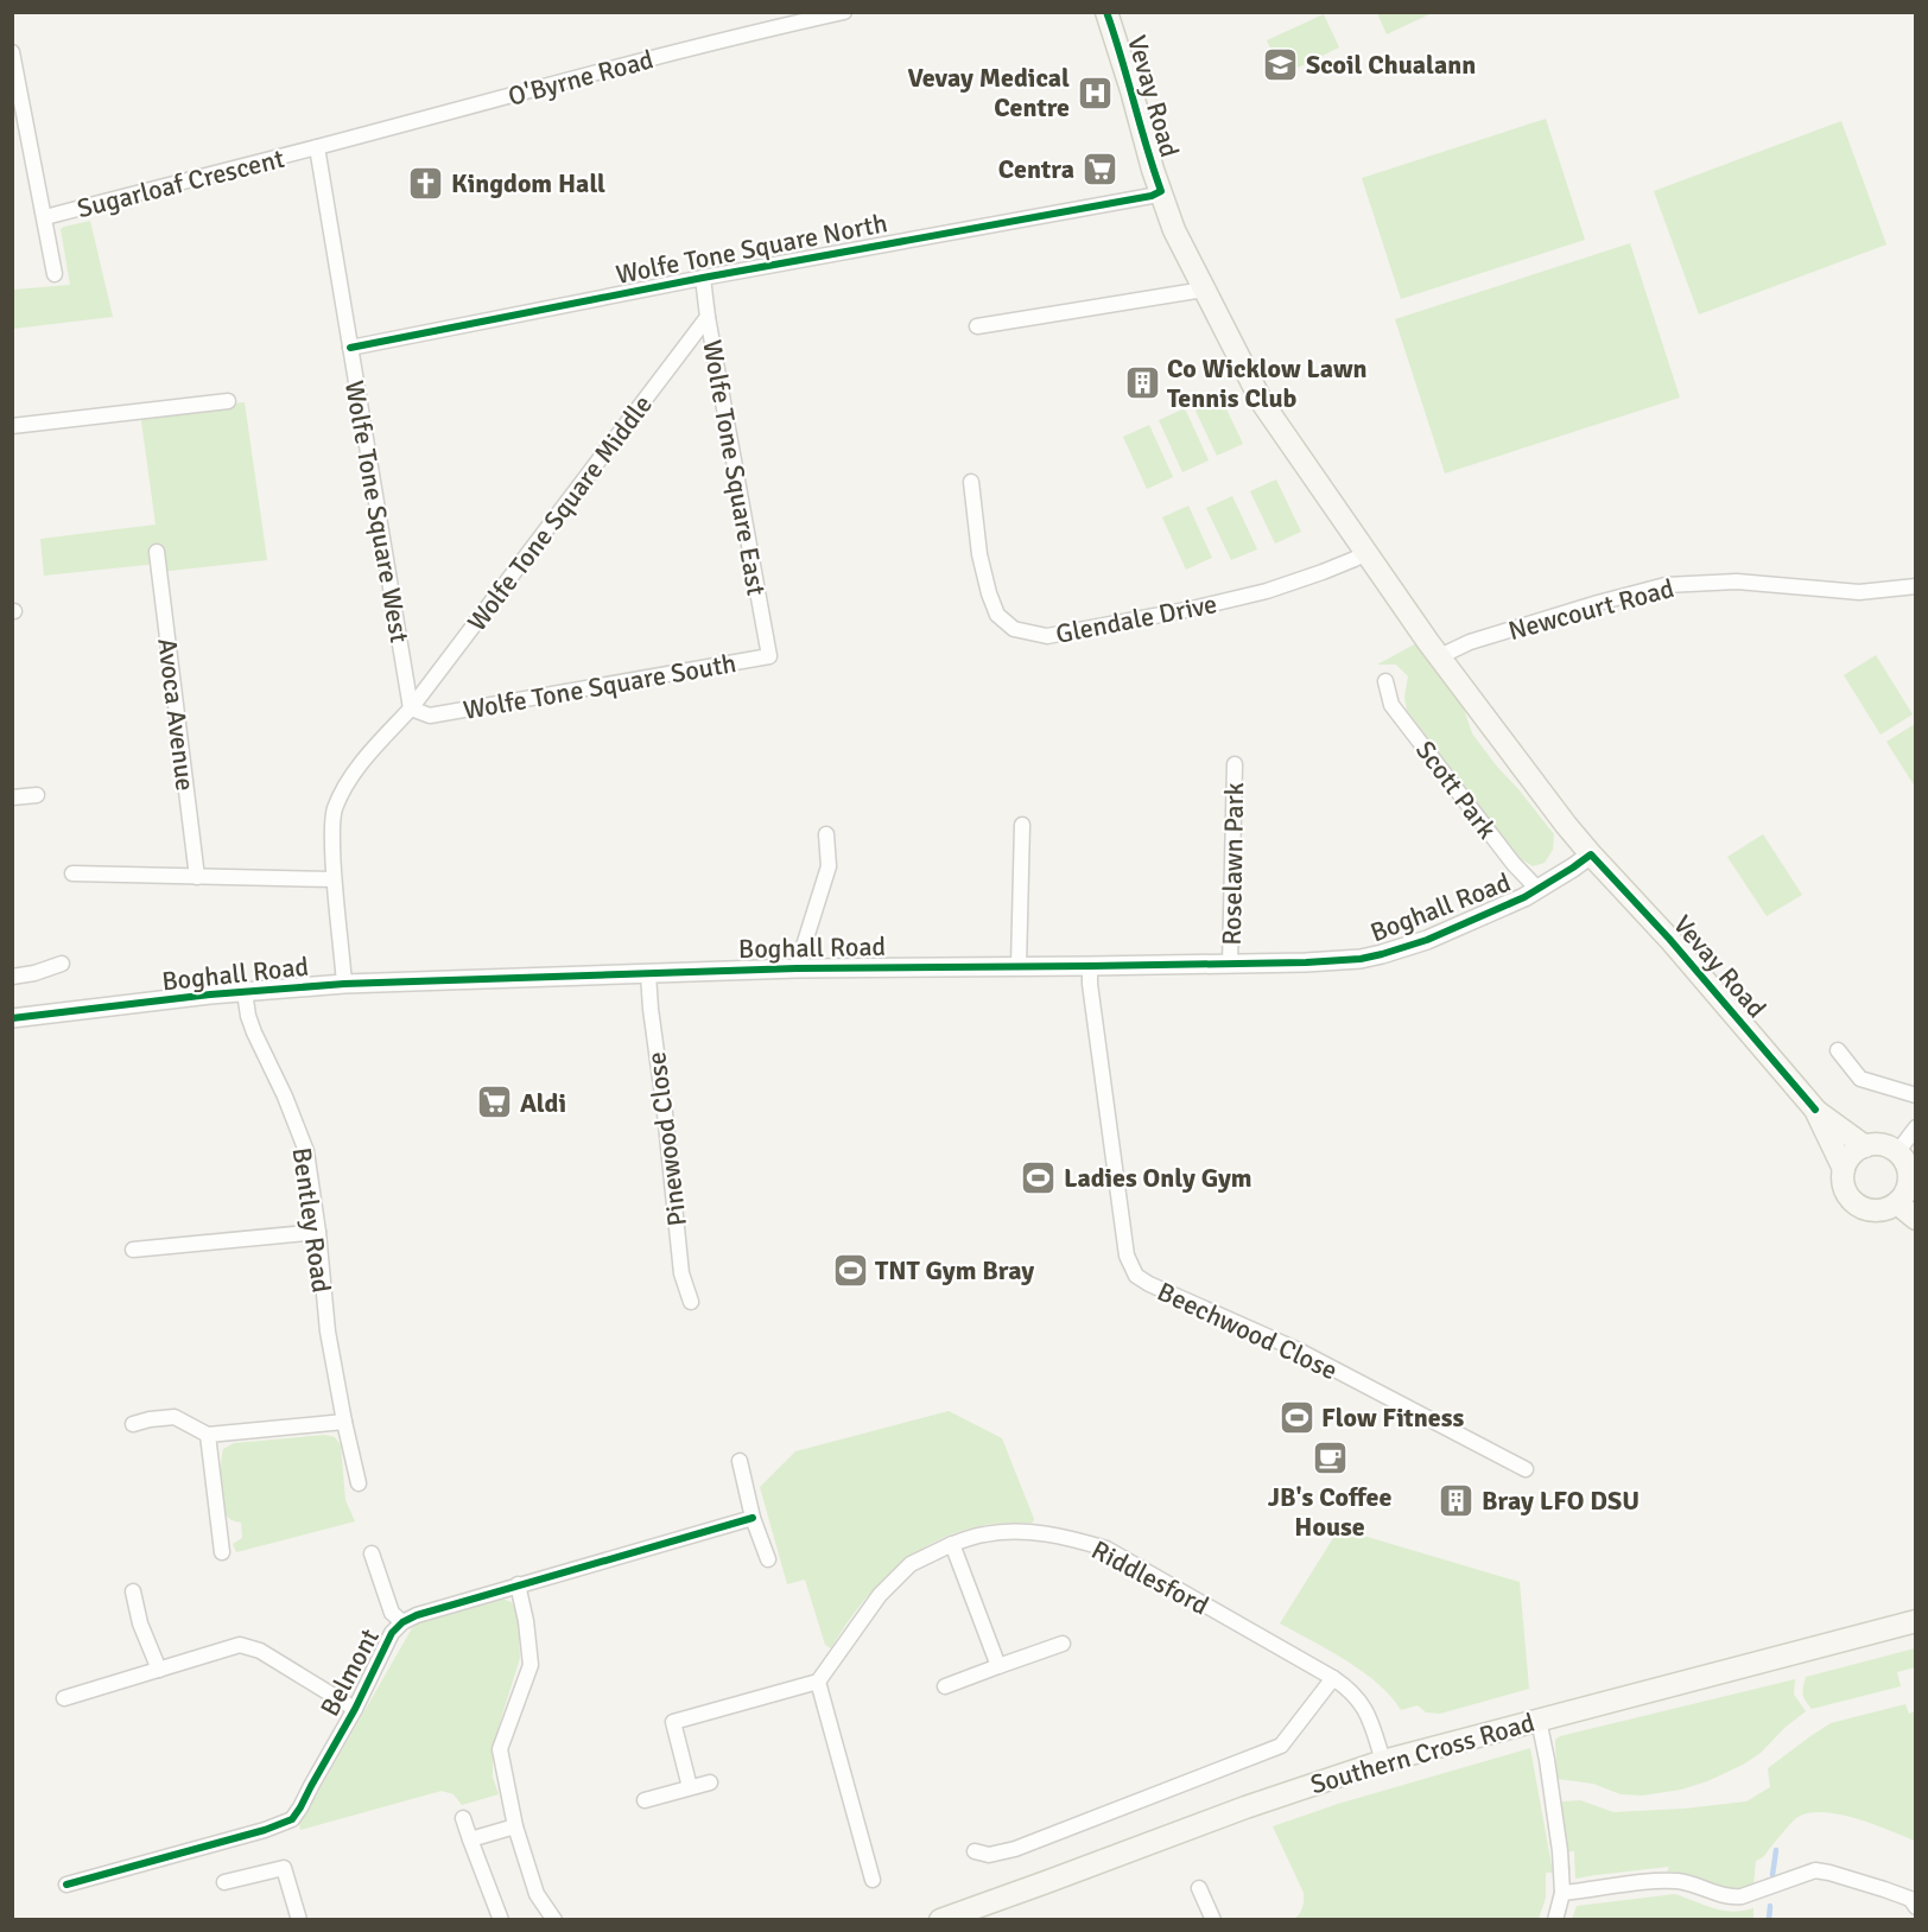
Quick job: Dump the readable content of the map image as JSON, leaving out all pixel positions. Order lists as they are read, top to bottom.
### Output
{
  "streets": {
    "main road": ["Vevay Road", "Southern Cross Road"],
    "street": [
      "O'Byrne Road",
      "Sugarloaf Crescent",
      "Wolfe Tone Square North",
      "Wolfe Tone Square East",
      "Wolfe Tone Square West",
      "Wolfe Tone Square Middle",
      "Newcourt Road",
      "Glendale Drive",
      "Wolfe Tone Square South",
      "Avoca Avenue",
      "Scott Park",
      "Roselawn Park",
      "Boghall Road",
      "Pinewood Close",
      "Bentley Road",
      "Beechwood Close",
      "Riddlesford",
      "Belmont"
    ]
  },
  "crossings": [
    ["O'Byrne Road", "Sugarloaf Crescent"],
    ["O'Byrne Road", "Wolfe Tone Square West"],
    ["Vevay Road", "Wolfe Tone Square North"],
    ["Vevay Road", "Newcourt Road"],
    ["Vevay Road", "Glendale Drive"],
    ["Vevay Road", "Boghall Road"],
    ["Sugarloaf Crescent", "Wolfe Tone Square West"],
    ["Wolfe Tone Square North", "Wolfe Tone Square East"],
    ["Wolfe Tone Square North", "Wolfe Tone Square West"],
    ["Wolfe Tone Square East", "Wolfe Tone Square Middle"],
    ["Wolfe Tone Square East", "Wolfe Tone Square South"],
    ["Wolfe Tone Square West", "Wolfe Tone Square Middle"],
    ["Wolfe Tone Square West", "Wolfe Tone Square South"],
    ["Wolfe Tone Square Middle", "Wolfe Tone Square South"],
    ["Scott Park", "Boghall Road"],
    ["Roselawn Park", "Boghall Road"],
    ["Boghall Road", "Pinewood Close"],
    ["Boghall Road", "Bentley Road"],
    ["Boghall Road", "Beechwood Close"],
    ["Riddlesford", "Southern Cross Road"]
  ],
  "places": {
    "school or university": ["Scoil Chualann"],
    "hospital": ["Vevay Medical Centre"],
    "supermarket": ["Centra", "Aldi"],
    "church": ["Kingdom Hall"],
    "building": ["Co Wicklow Lawn Tennis Club", "Bray LFO DSU"],
    "sports": ["Ladies Only Gym", "TNT Gym Bray", "Flow Fitness"],
    "cafe": ["JB's Coffee House"]
  }
}
